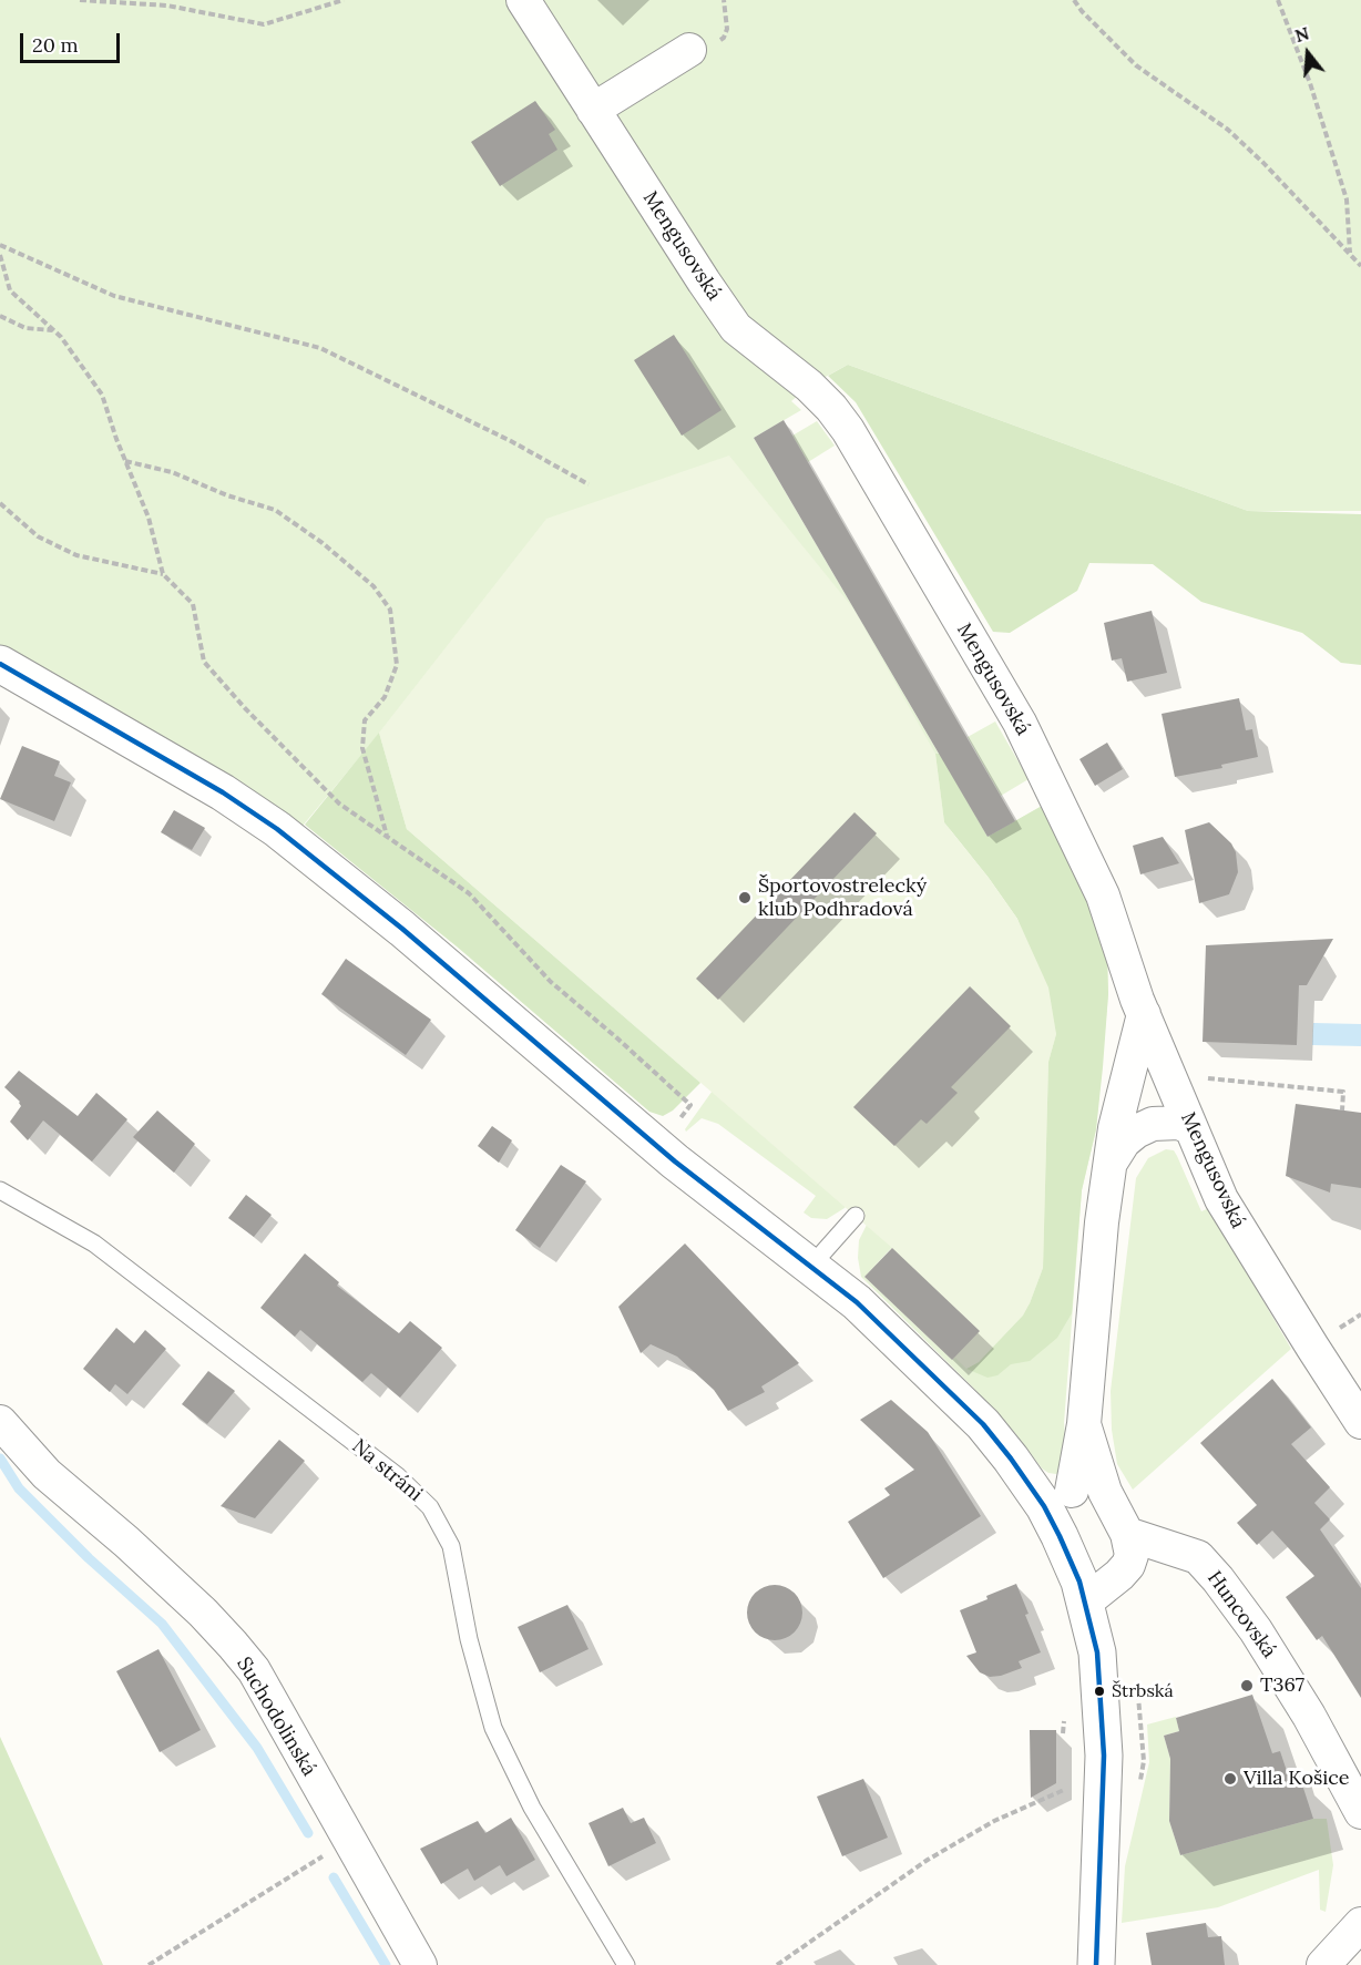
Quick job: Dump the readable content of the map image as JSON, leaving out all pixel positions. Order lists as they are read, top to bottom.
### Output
{
  "streets": {
    "street": ["Mengusovská", "Huncovská", "Suchodolinská"],
    "lane": ["Na stráni"]
  },
  "places": [
    "Športovostrelecký klub Podhradová",
    "T367",
    "Štrbská",
    "Villa Košice"
  ],
  "scale_bar": "20 m",
  "north": "top"
}
